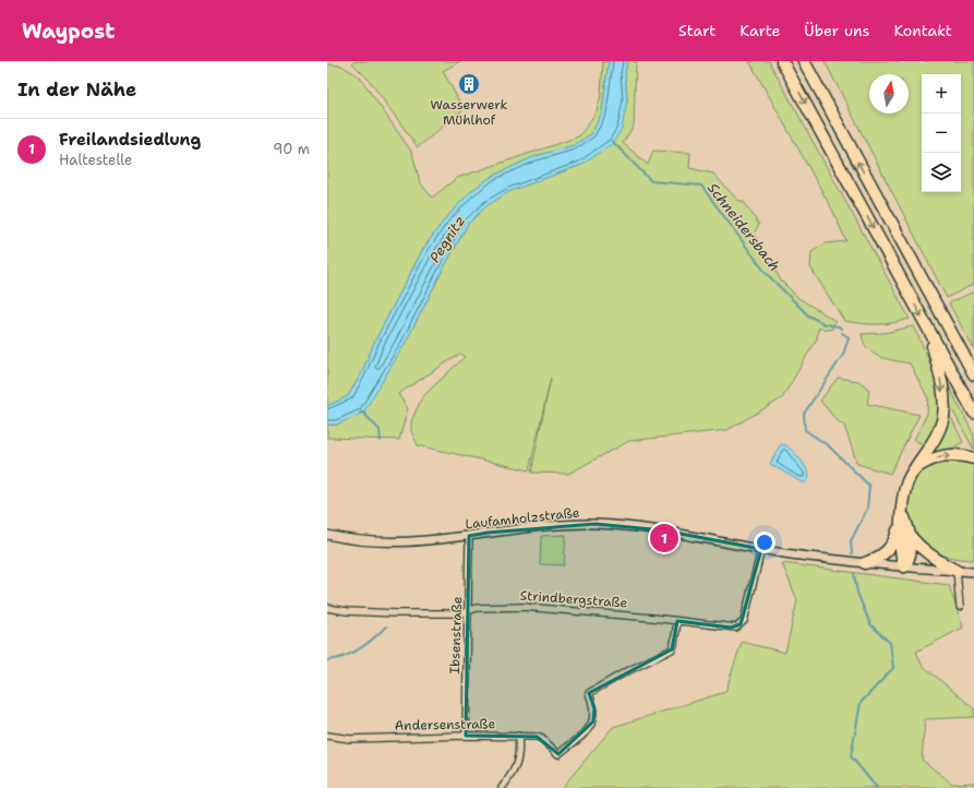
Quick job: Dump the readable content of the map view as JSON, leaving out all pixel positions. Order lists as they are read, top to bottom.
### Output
{
  "streets": {
    "main road": ["Laufamholzstraße"],
    "street": ["Strindbergstraße", "Ibsenstraße", "Andersenstraße"]
  },
  "crossings": [
    ["Laufamholzstraße", "Strindbergstraße"],
    ["Laufamholzstraße", "Ibsenstraße"],
    ["Strindbergstraße", "Ibsenstraße"],
    ["Strindbergstraße", "Andersenstraße"],
    ["Ibsenstraße", "Andersenstraße"]
  ],
  "water": ["Schneidersbach", "Pegnitz"],
  "places": {
    "building": ["Wasserwerk Mühlhof"]
  },
  "north": "top",
  "page": {
    "header": "Waypost",
    "nav": [
      "Start",
      "Karte",
      "Über uns",
      "Kontakt"
    ],
    "heading": "In der Nähe",
    "map_buttons": ["+", "−"],
    "list": [
      {
        "mark": "1",
        "name": "Freilandsiedlung",
        "note": "Haltestelle",
        "value": "90 m"
      }
    ],
    "pins": "1"
  }
}
